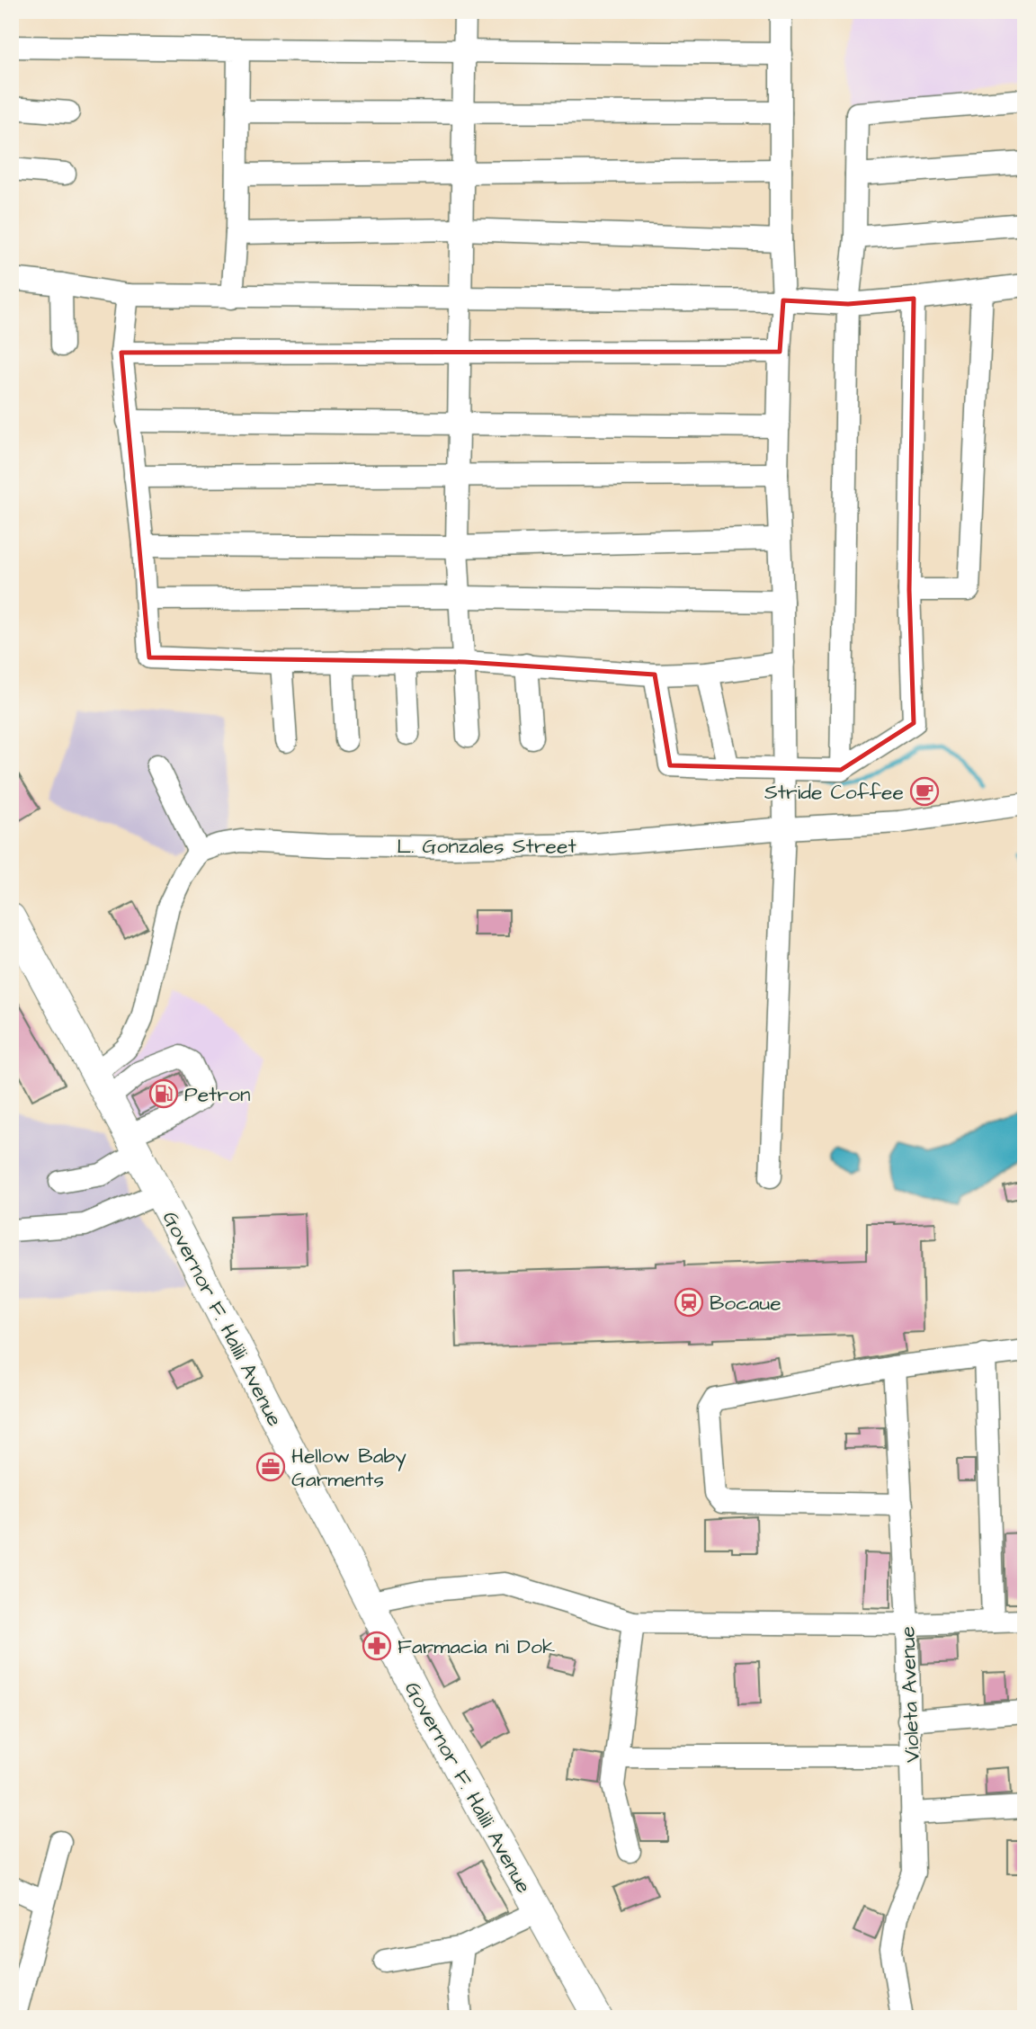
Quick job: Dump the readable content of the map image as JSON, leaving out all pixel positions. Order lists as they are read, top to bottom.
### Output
{
  "streets": {
    "main road": ["Governor F. Halili Avenue"],
    "street": ["L. Gonzales Street", "Violeta Avenue"]
  },
  "places": {
    "cafe": ["Stride Coffee"],
    "fuel station": ["Petron"],
    "station": ["Bocaue"],
    "office": ["Hellow Baby Garments"],
    "pharmacy": ["Farmacia ni Dok"]
  }
}
